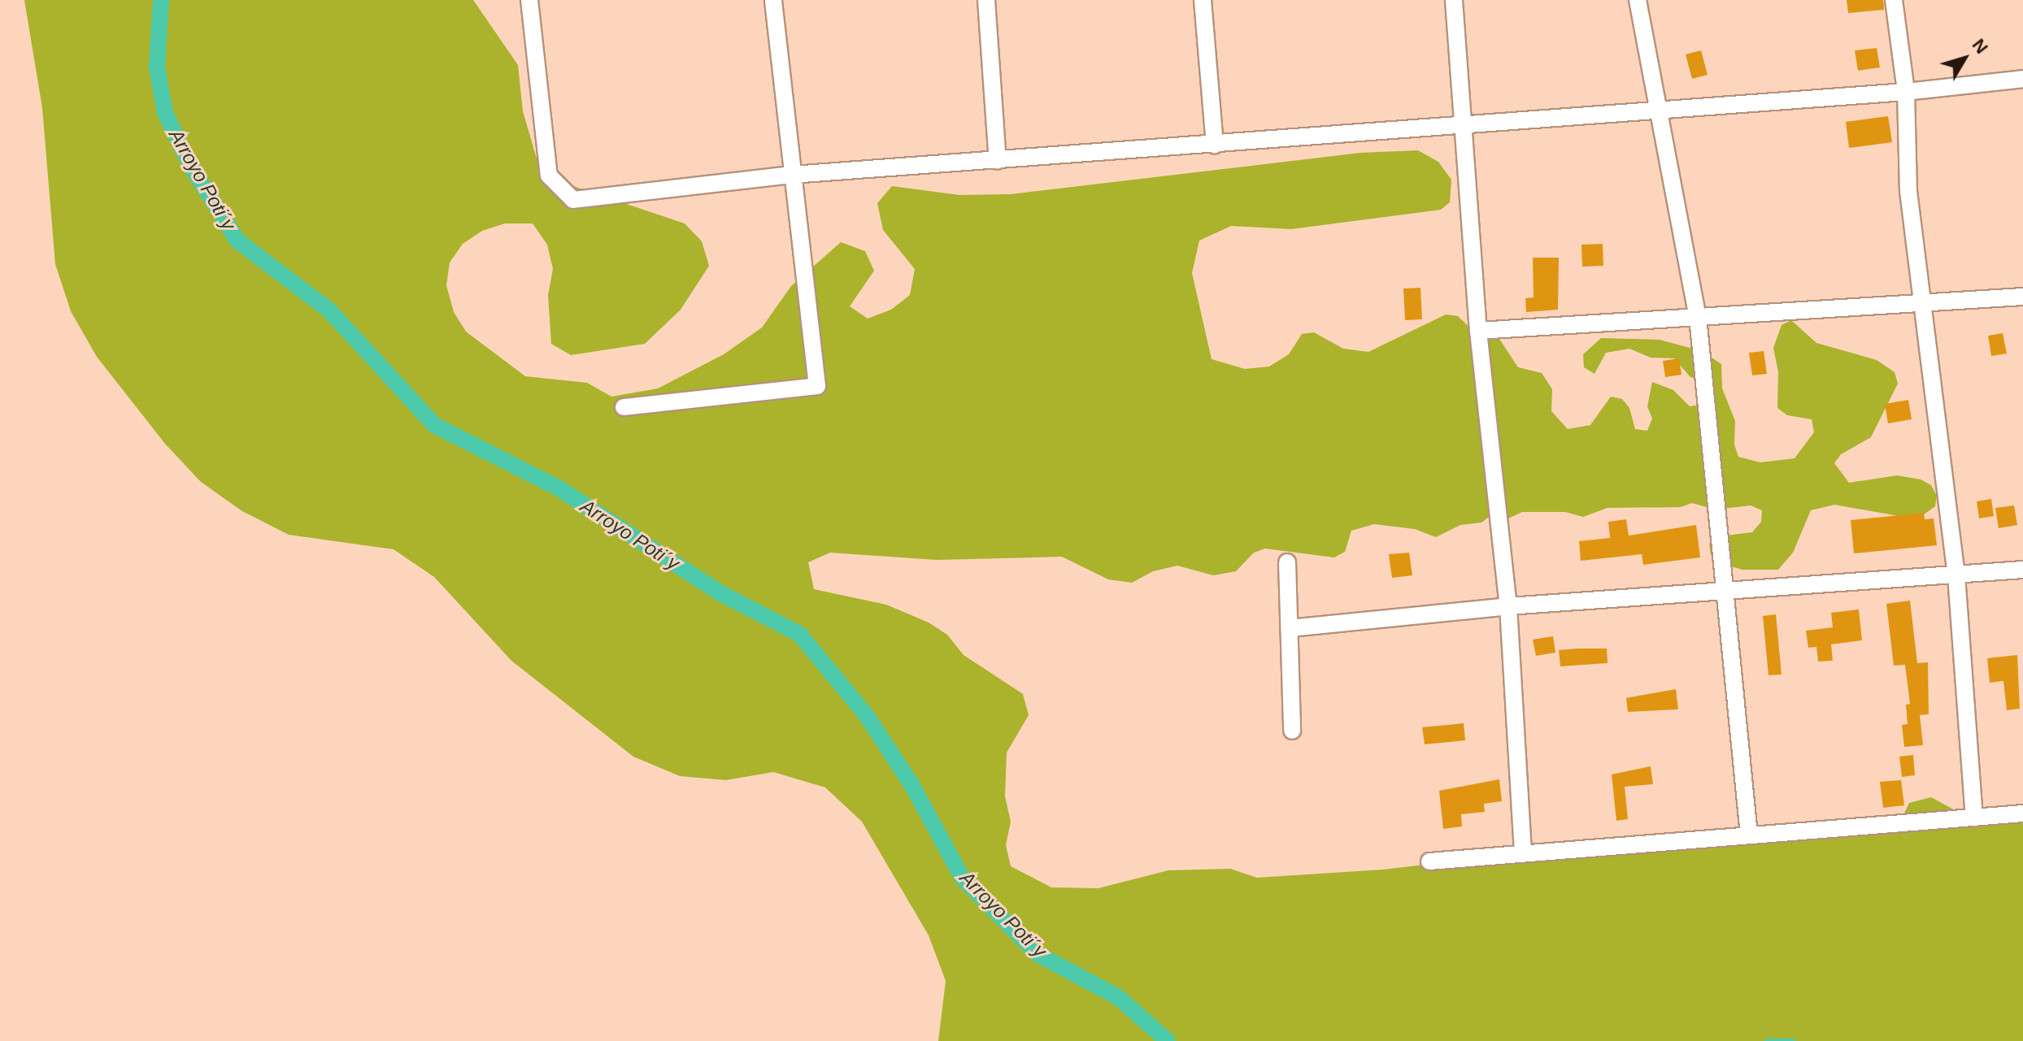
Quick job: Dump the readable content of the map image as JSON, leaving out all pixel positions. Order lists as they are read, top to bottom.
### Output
{
  "water": ["Arroyo Poti´y"],
  "north": "top right"
}
